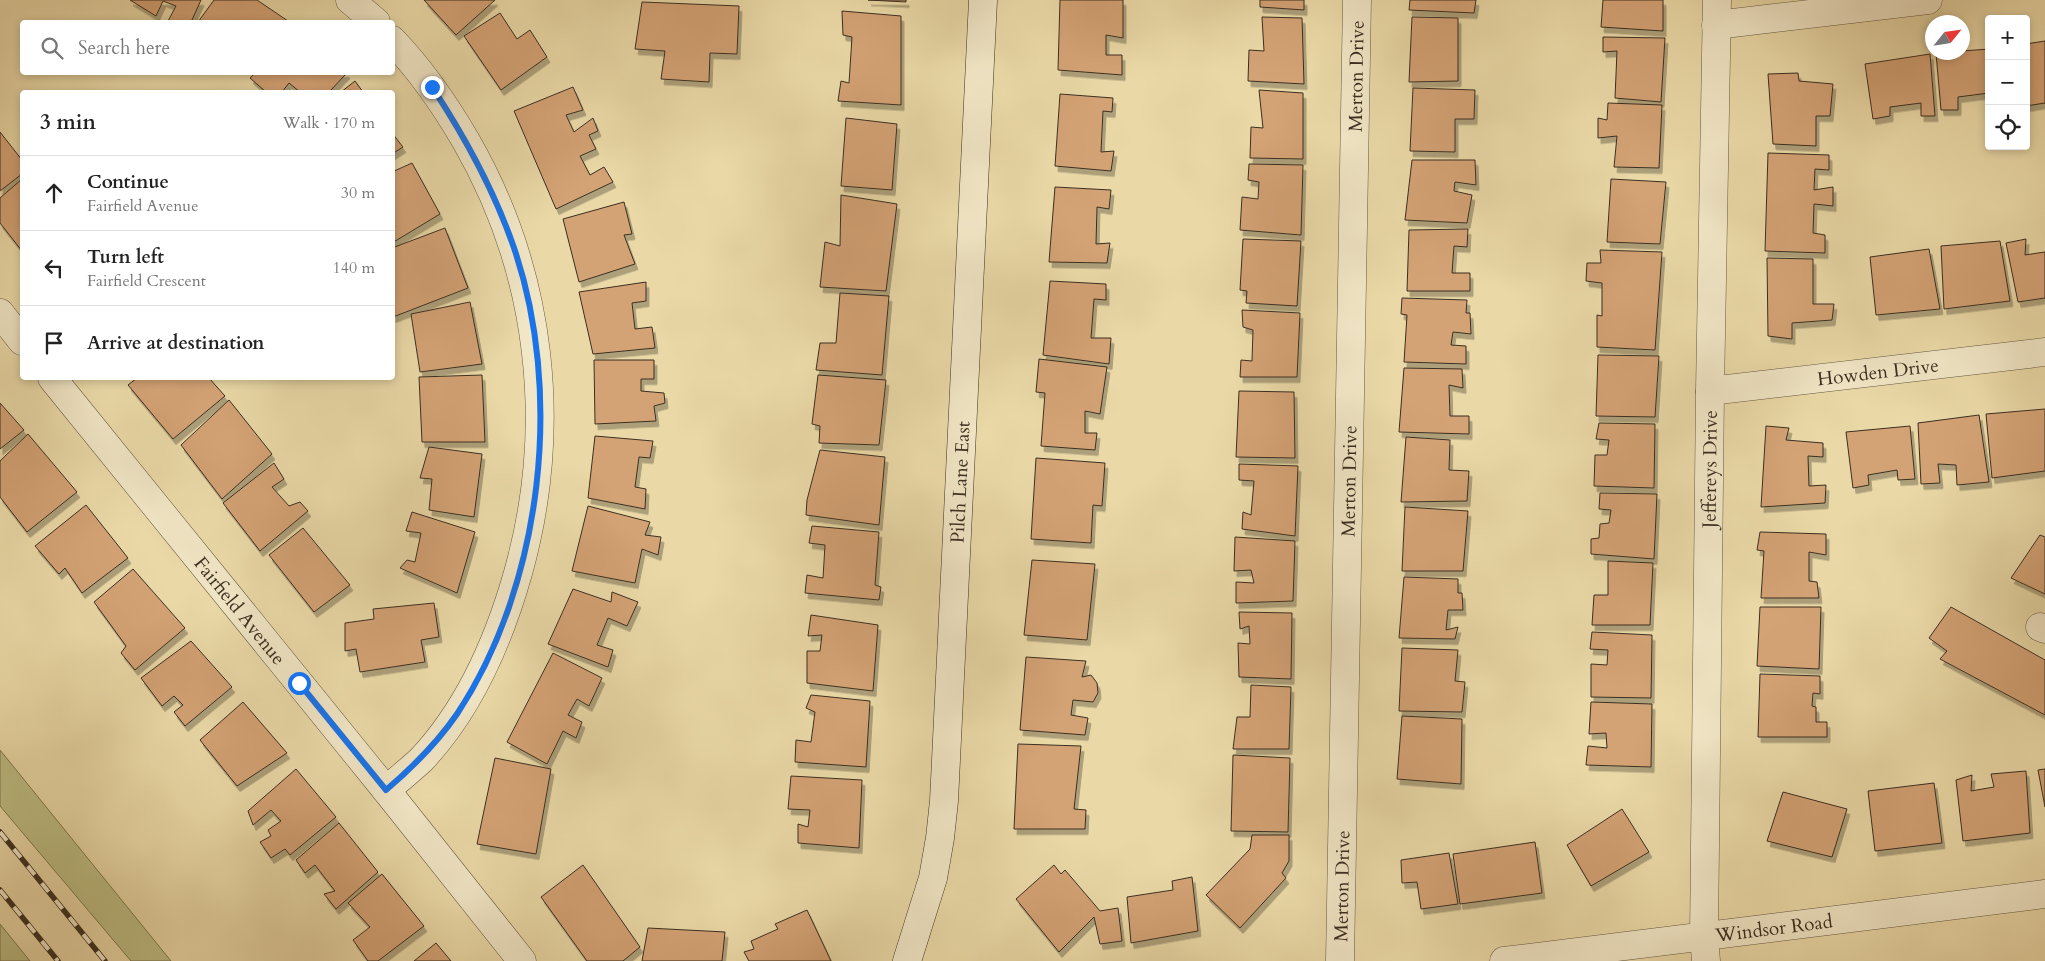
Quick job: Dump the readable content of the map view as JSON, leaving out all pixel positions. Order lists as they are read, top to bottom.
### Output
{
  "streets": {
    "street": [
      "Merton Drive",
      "Howden Drive",
      "Jeffereys Drive",
      "Pilch Lane East",
      "Fairfield Avenue",
      "Windsor Road"
    ]
  },
  "crossings": [
    ["Howden Drive", "Jeffereys Drive"],
    ["Jeffereys Drive", "Windsor Road"]
  ],
  "north": "top right",
  "page": {
    "map_buttons": ["+", "−"],
    "search": "Search here",
    "heading": ["3 min", "Walk · 170 m"],
    "list": [
      ["Continue", "Fairfield Avenue", "30 m"],
      ["Turn left", "Fairfield Crescent", "140 m"],
      "Arrive at destination"
    ]
  }
}
